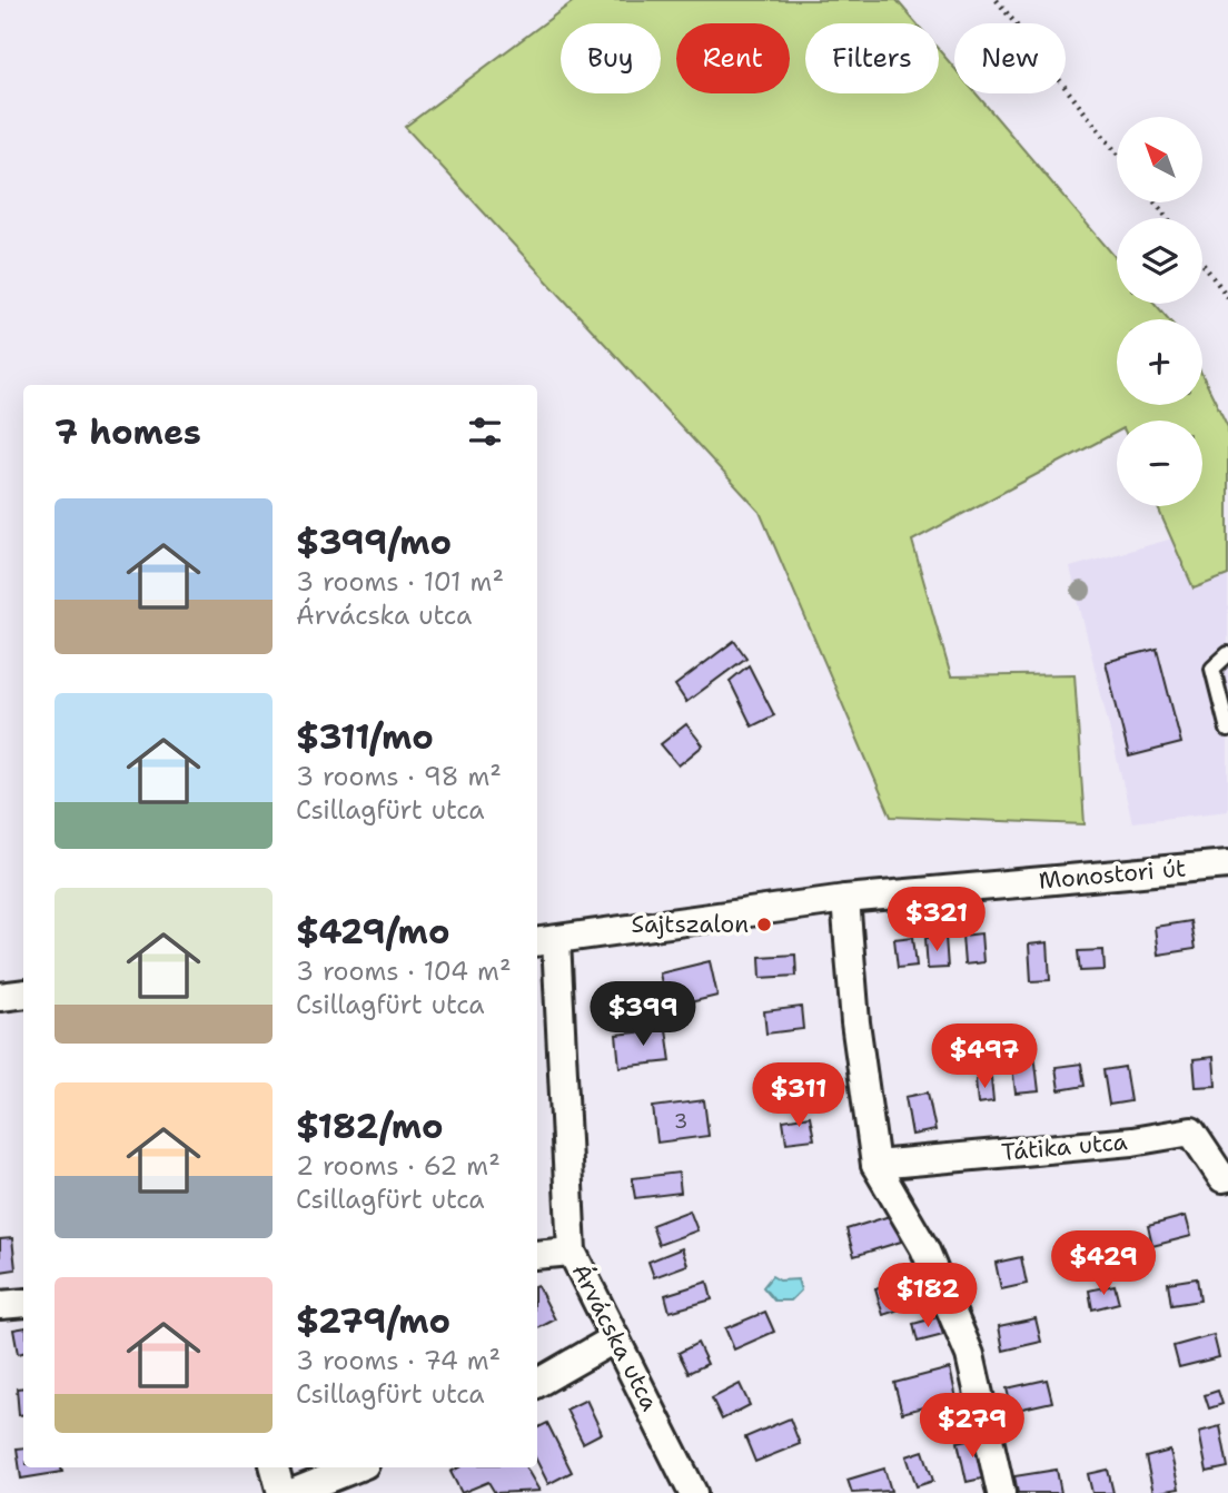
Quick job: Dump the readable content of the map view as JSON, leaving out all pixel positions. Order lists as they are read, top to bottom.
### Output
{
  "streets": {
    "street": ["Monostori út", "Tátika utca", "Árvácska utca"]
  },
  "crossings": [
    ["Monostori út", "Árvácska utca"]
  ],
  "places": ["Sajtszalon"],
  "house_numbers": ["3"],
  "north": "top left",
  "page": {
    "chip": [
      "Buy",
      "Rent",
      "Filters",
      "New"
    ],
    "map_buttons": ["+", "−"],
    "heading": "7 homes",
    "list": [
      {
        "name": "$399/mo",
        "note": "3 rooms · 101 m² · Árvácska utca"
      },
      {
        "name": "$311/mo",
        "note": "3 rooms · 98 m² · Csillagfürt utca"
      },
      {
        "name": "$429/mo",
        "note": "3 rooms · 104 m² · Csillagfürt utca"
      },
      {
        "name": "$182/mo",
        "note": "2 rooms · 62 m² · Csillagfürt utca"
      },
      {
        "name": "$279/mo",
        "note": "3 rooms · 74 m² · Csillagfürt utca"
      }
    ],
    "price": [
      "$321",
      "$399",
      "$497",
      "$311",
      "$429",
      "$182",
      "$279"
    ]
  }
}
